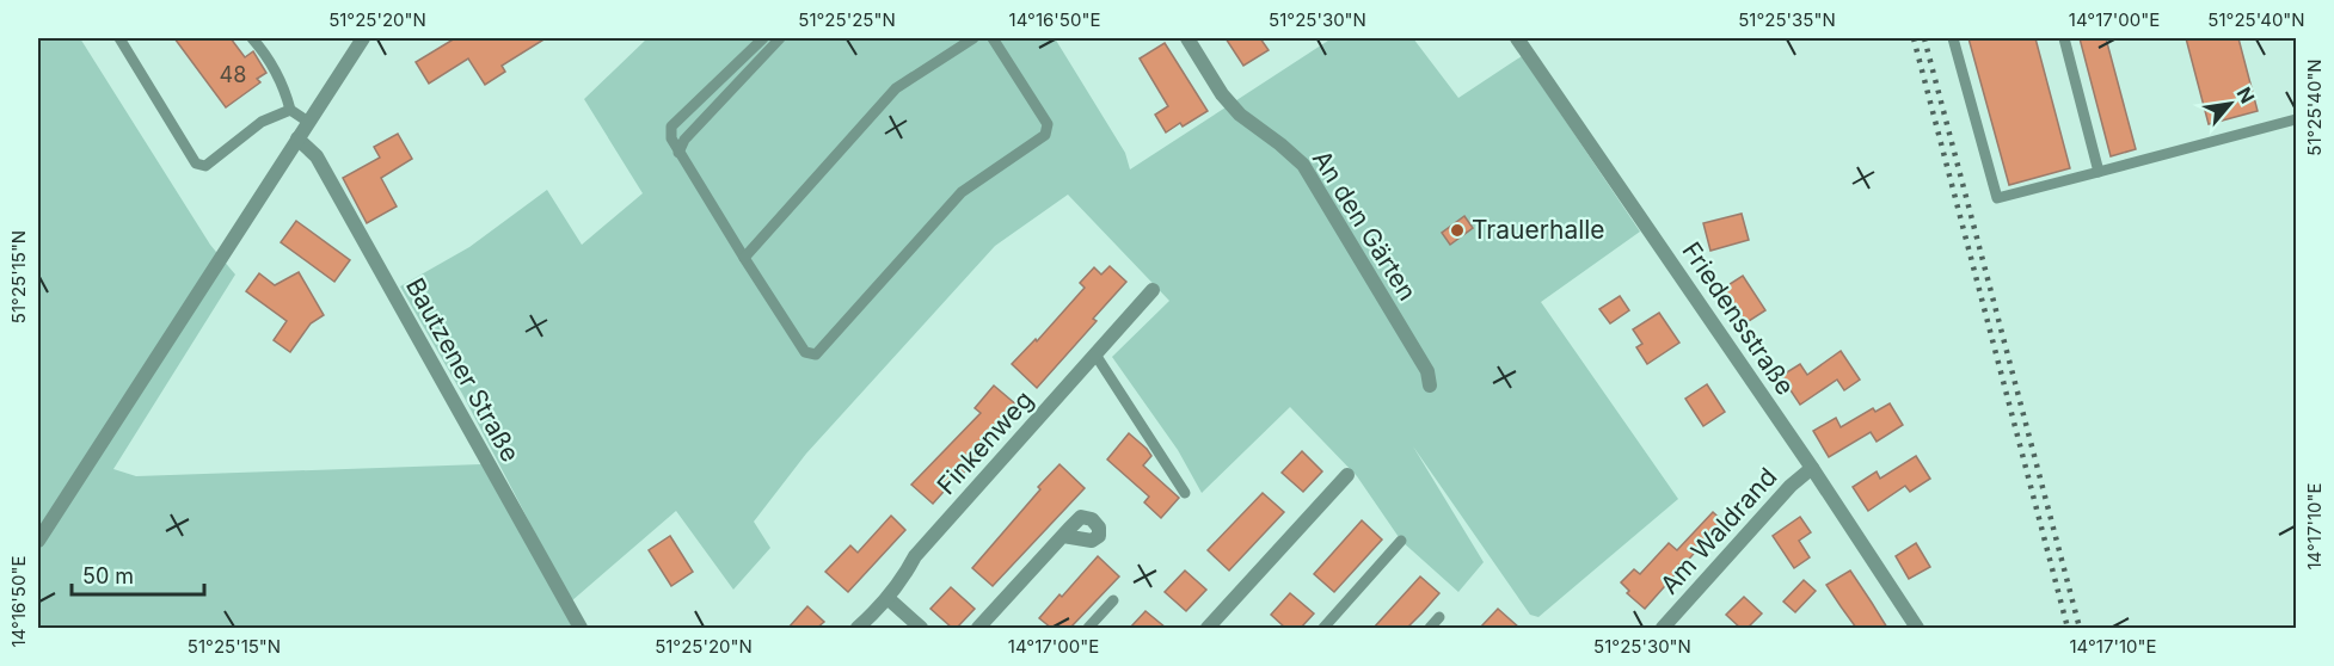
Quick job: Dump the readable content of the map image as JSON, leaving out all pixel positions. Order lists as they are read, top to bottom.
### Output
{
  "streets": {
    "street": [
      "An den Gärten",
      "Friedensstraße",
      "Bautzener Straße",
      "Finkenweg",
      "Am Waldrand"
    ]
  },
  "crossings": [
    ["Friedensstraße", "Am Waldrand"]
  ],
  "places": ["Trauerhalle"],
  "house_numbers": ["48"],
  "scale_bar": "50 m",
  "north": "top right",
  "coordinates": [
    "51°25'20\"N",
    "51°25'25\"N",
    "14°16'50\"E",
    "51°25'30\"N",
    "51°25'35\"N",
    "14°17'00\"E",
    "51°25'40\"N",
    "51°25'15\"N",
    "14°17'10\"E"
  ]
}
